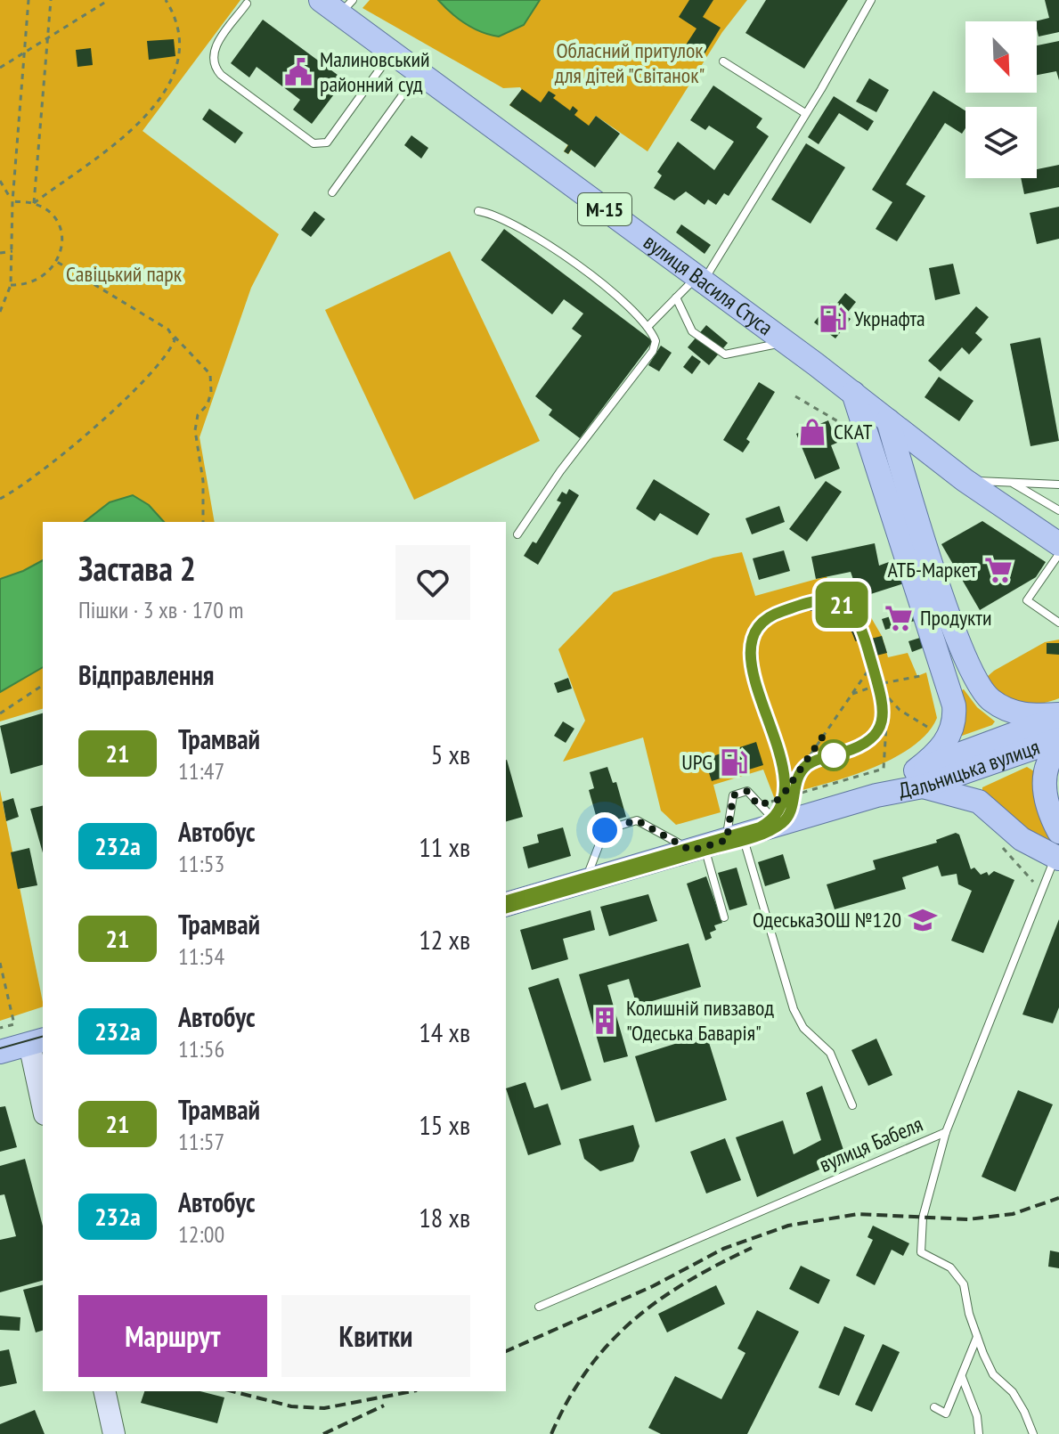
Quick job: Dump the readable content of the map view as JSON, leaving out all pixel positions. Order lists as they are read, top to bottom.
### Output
{
  "streets": {
    "main road": ["М-15", "вулиця Василя Стуса", "Дальницька вулиця"],
    "lane": ["вулиця Бабеля"]
  },
  "parks": ["Обласний притулок для дітей \"Світанок\"", "Савіцький парк"],
  "places": {
    "public building": ["Малиновський районний суд"],
    "fuel station": ["Укрнафта", "UPG"],
    "shop": ["СКАТ"],
    "supermarket": ["АТБ-Маркет", "Продукти"],
    "school or university": ["ОдеськаЗОШ №120"],
    "building": ["Колишній пивзавод \"Одеська Баварія\""]
  },
  "lines": ["tram line 21"],
  "north": "bottom right",
  "page": {
    "on_map": "21",
    "heading": [
      ["Застава 2", "Пішки · 3 хв · 170 m"],
      "Відправлення"
    ],
    "list": [
      {
        "mark": "21",
        "name": "Трамвай",
        "note": "11:47",
        "value": "5 хв"
      },
      {
        "mark": "232а",
        "name": "Автобус",
        "note": "11:53",
        "value": "11 хв"
      },
      {
        "mark": "21",
        "name": "Трамвай",
        "note": "11:54",
        "value": "12 хв"
      },
      {
        "mark": "232а",
        "name": "Автобус",
        "note": "11:56",
        "value": "14 хв"
      },
      {
        "mark": "21",
        "name": "Трамвай",
        "note": "11:57",
        "value": "15 хв"
      },
      {
        "mark": "232а",
        "name": "Автобус",
        "note": "12:00",
        "value": "18 хв"
      }
    ],
    "buttons": ["Маршрут", "Квитки"]
  }
}
